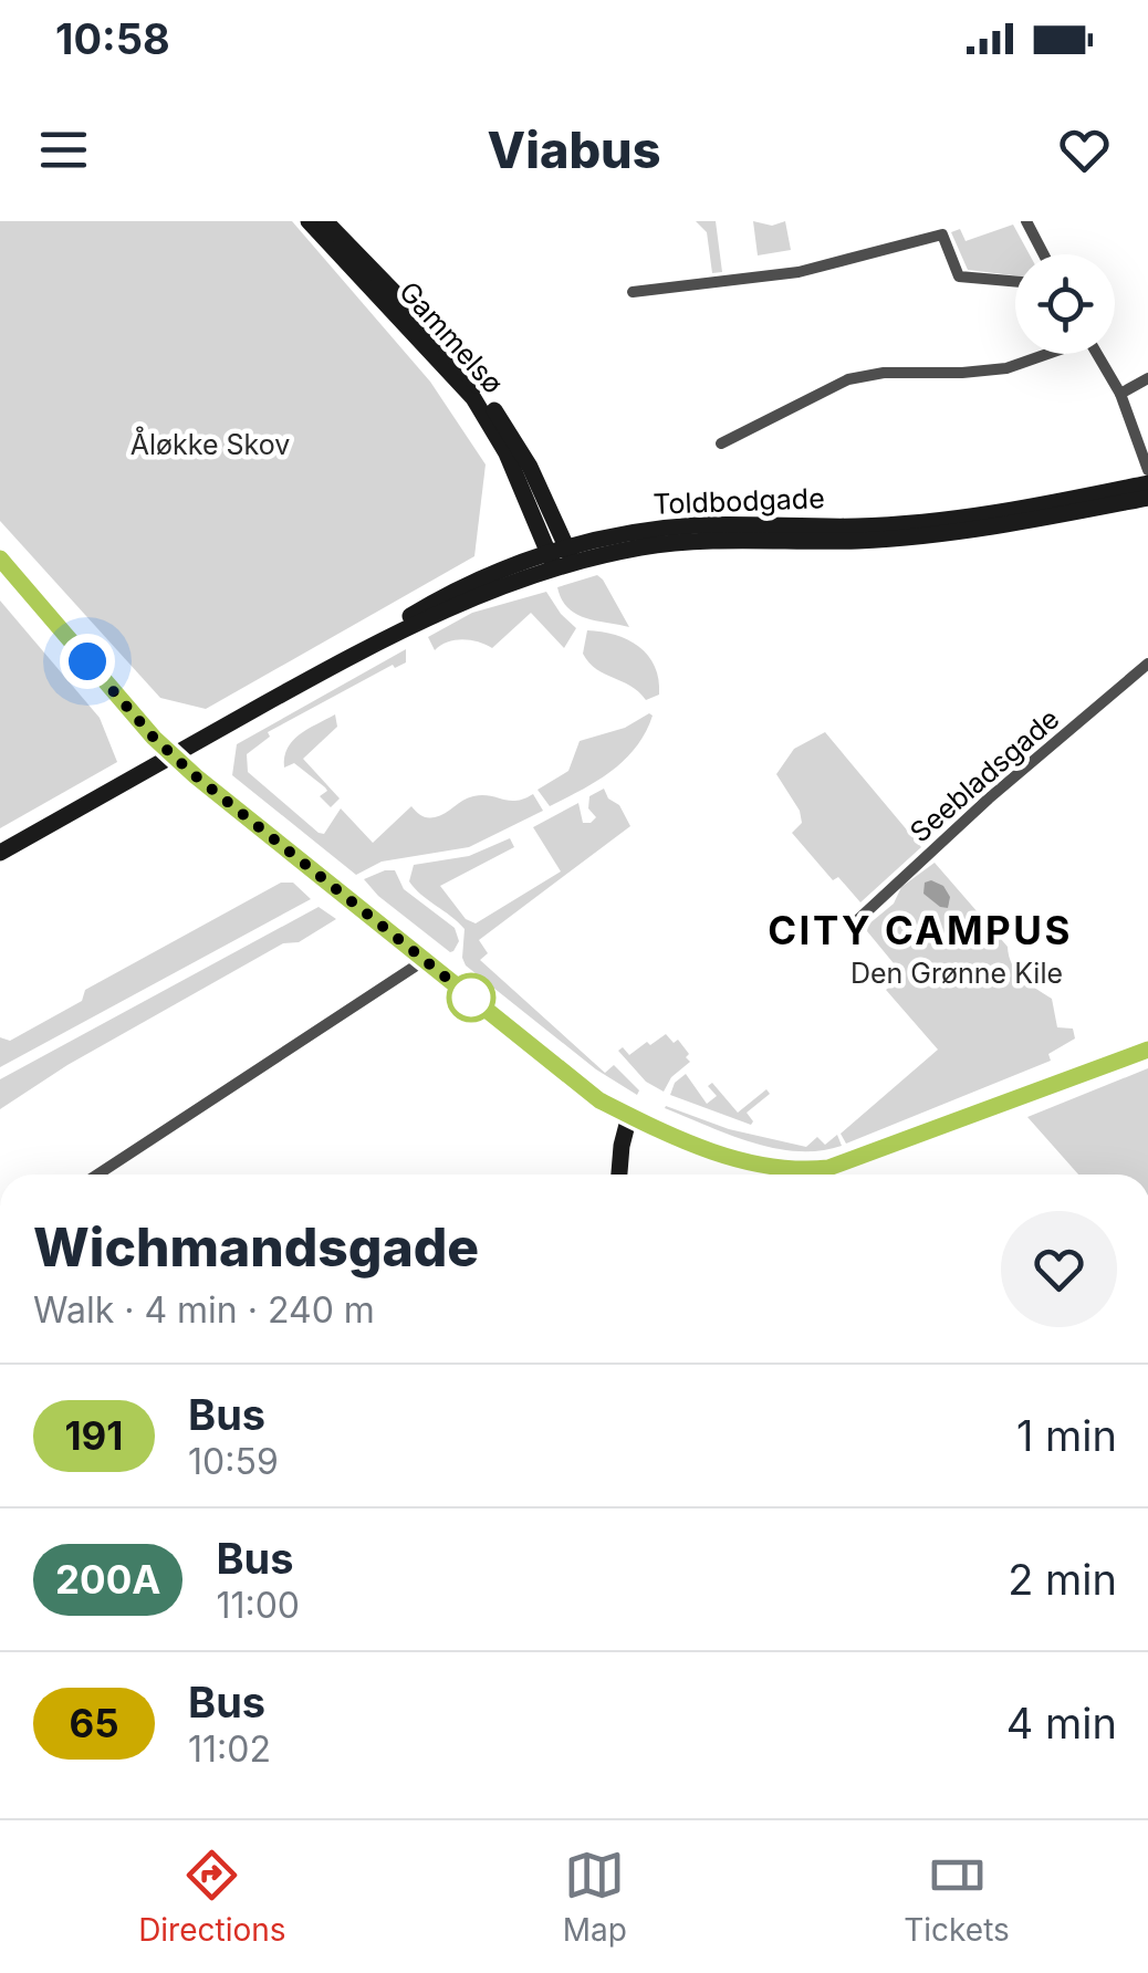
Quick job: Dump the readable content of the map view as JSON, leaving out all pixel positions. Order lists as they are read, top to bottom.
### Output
{
  "streets": {
    "street": ["Gammelsø", "Toldbodgade", "Seebladsgade"]
  },
  "crossings": [
    ["Gammelsø", "Toldbodgade"]
  ],
  "districts": ["CITY CAMPUS"],
  "parks": ["Åløkke Skov", "Den Grønne Kile"],
  "lines": ["bus line 191"],
  "page": {
    "status": "10:58",
    "header": "Viabus",
    "heading": ["Wichmandsgade", "Walk · 4 min · 240 m"],
    "list": [
      {
        "mark": "191",
        "name": "Bus",
        "note": "10:59",
        "value": "1 min"
      },
      {
        "mark": "200A",
        "name": "Bus",
        "note": "11:00",
        "value": "2 min"
      },
      {
        "mark": "65",
        "name": "Bus",
        "note": "11:02",
        "value": "4 min"
      }
    ],
    "tabs": ["Directions", "Map", "Tickets"]
  }
}
